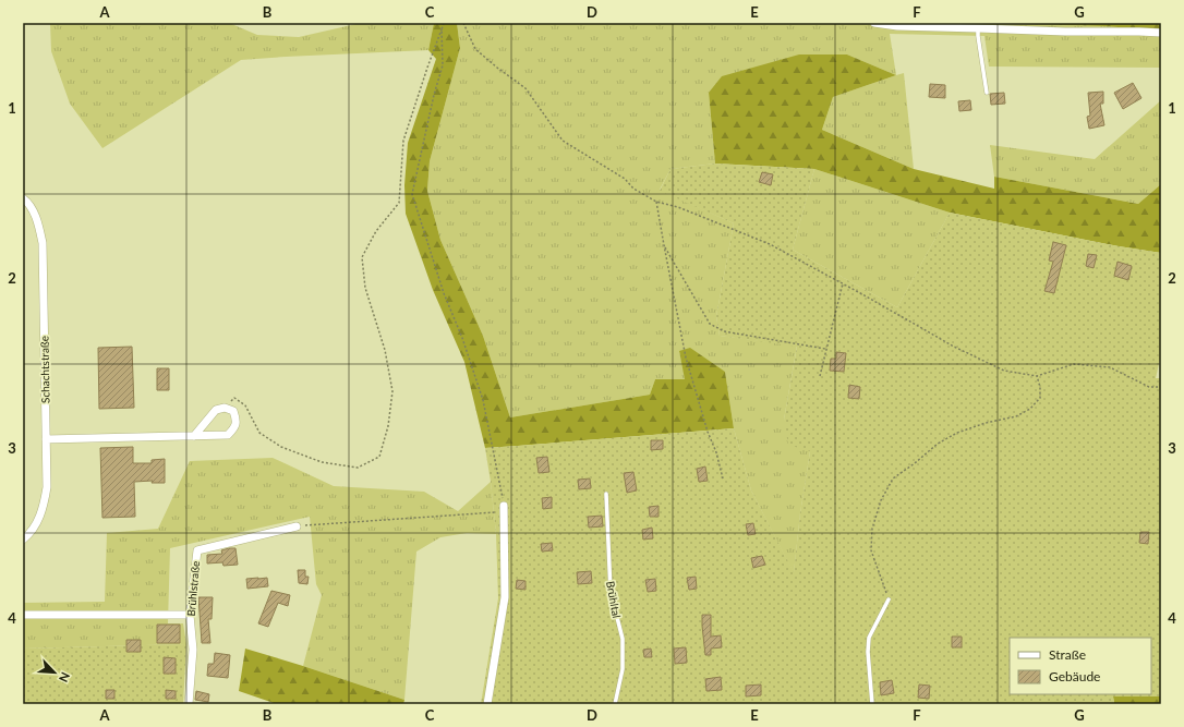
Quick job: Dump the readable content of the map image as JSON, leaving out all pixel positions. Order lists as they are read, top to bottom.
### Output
{
  "streets": {
    "street": ["Schachtstraße", "Brühlstraße"],
    "lane": ["Brühltal"]
  },
  "legend": ["Straße", "Gebäude"],
  "north": "bottom right",
  "grid": {
    "columns": [
      "A",
      "B",
      "C",
      "D",
      "E",
      "F",
      "G"
    ],
    "rows": [
      "1",
      "2",
      "3",
      "4"
    ]
  }
}
